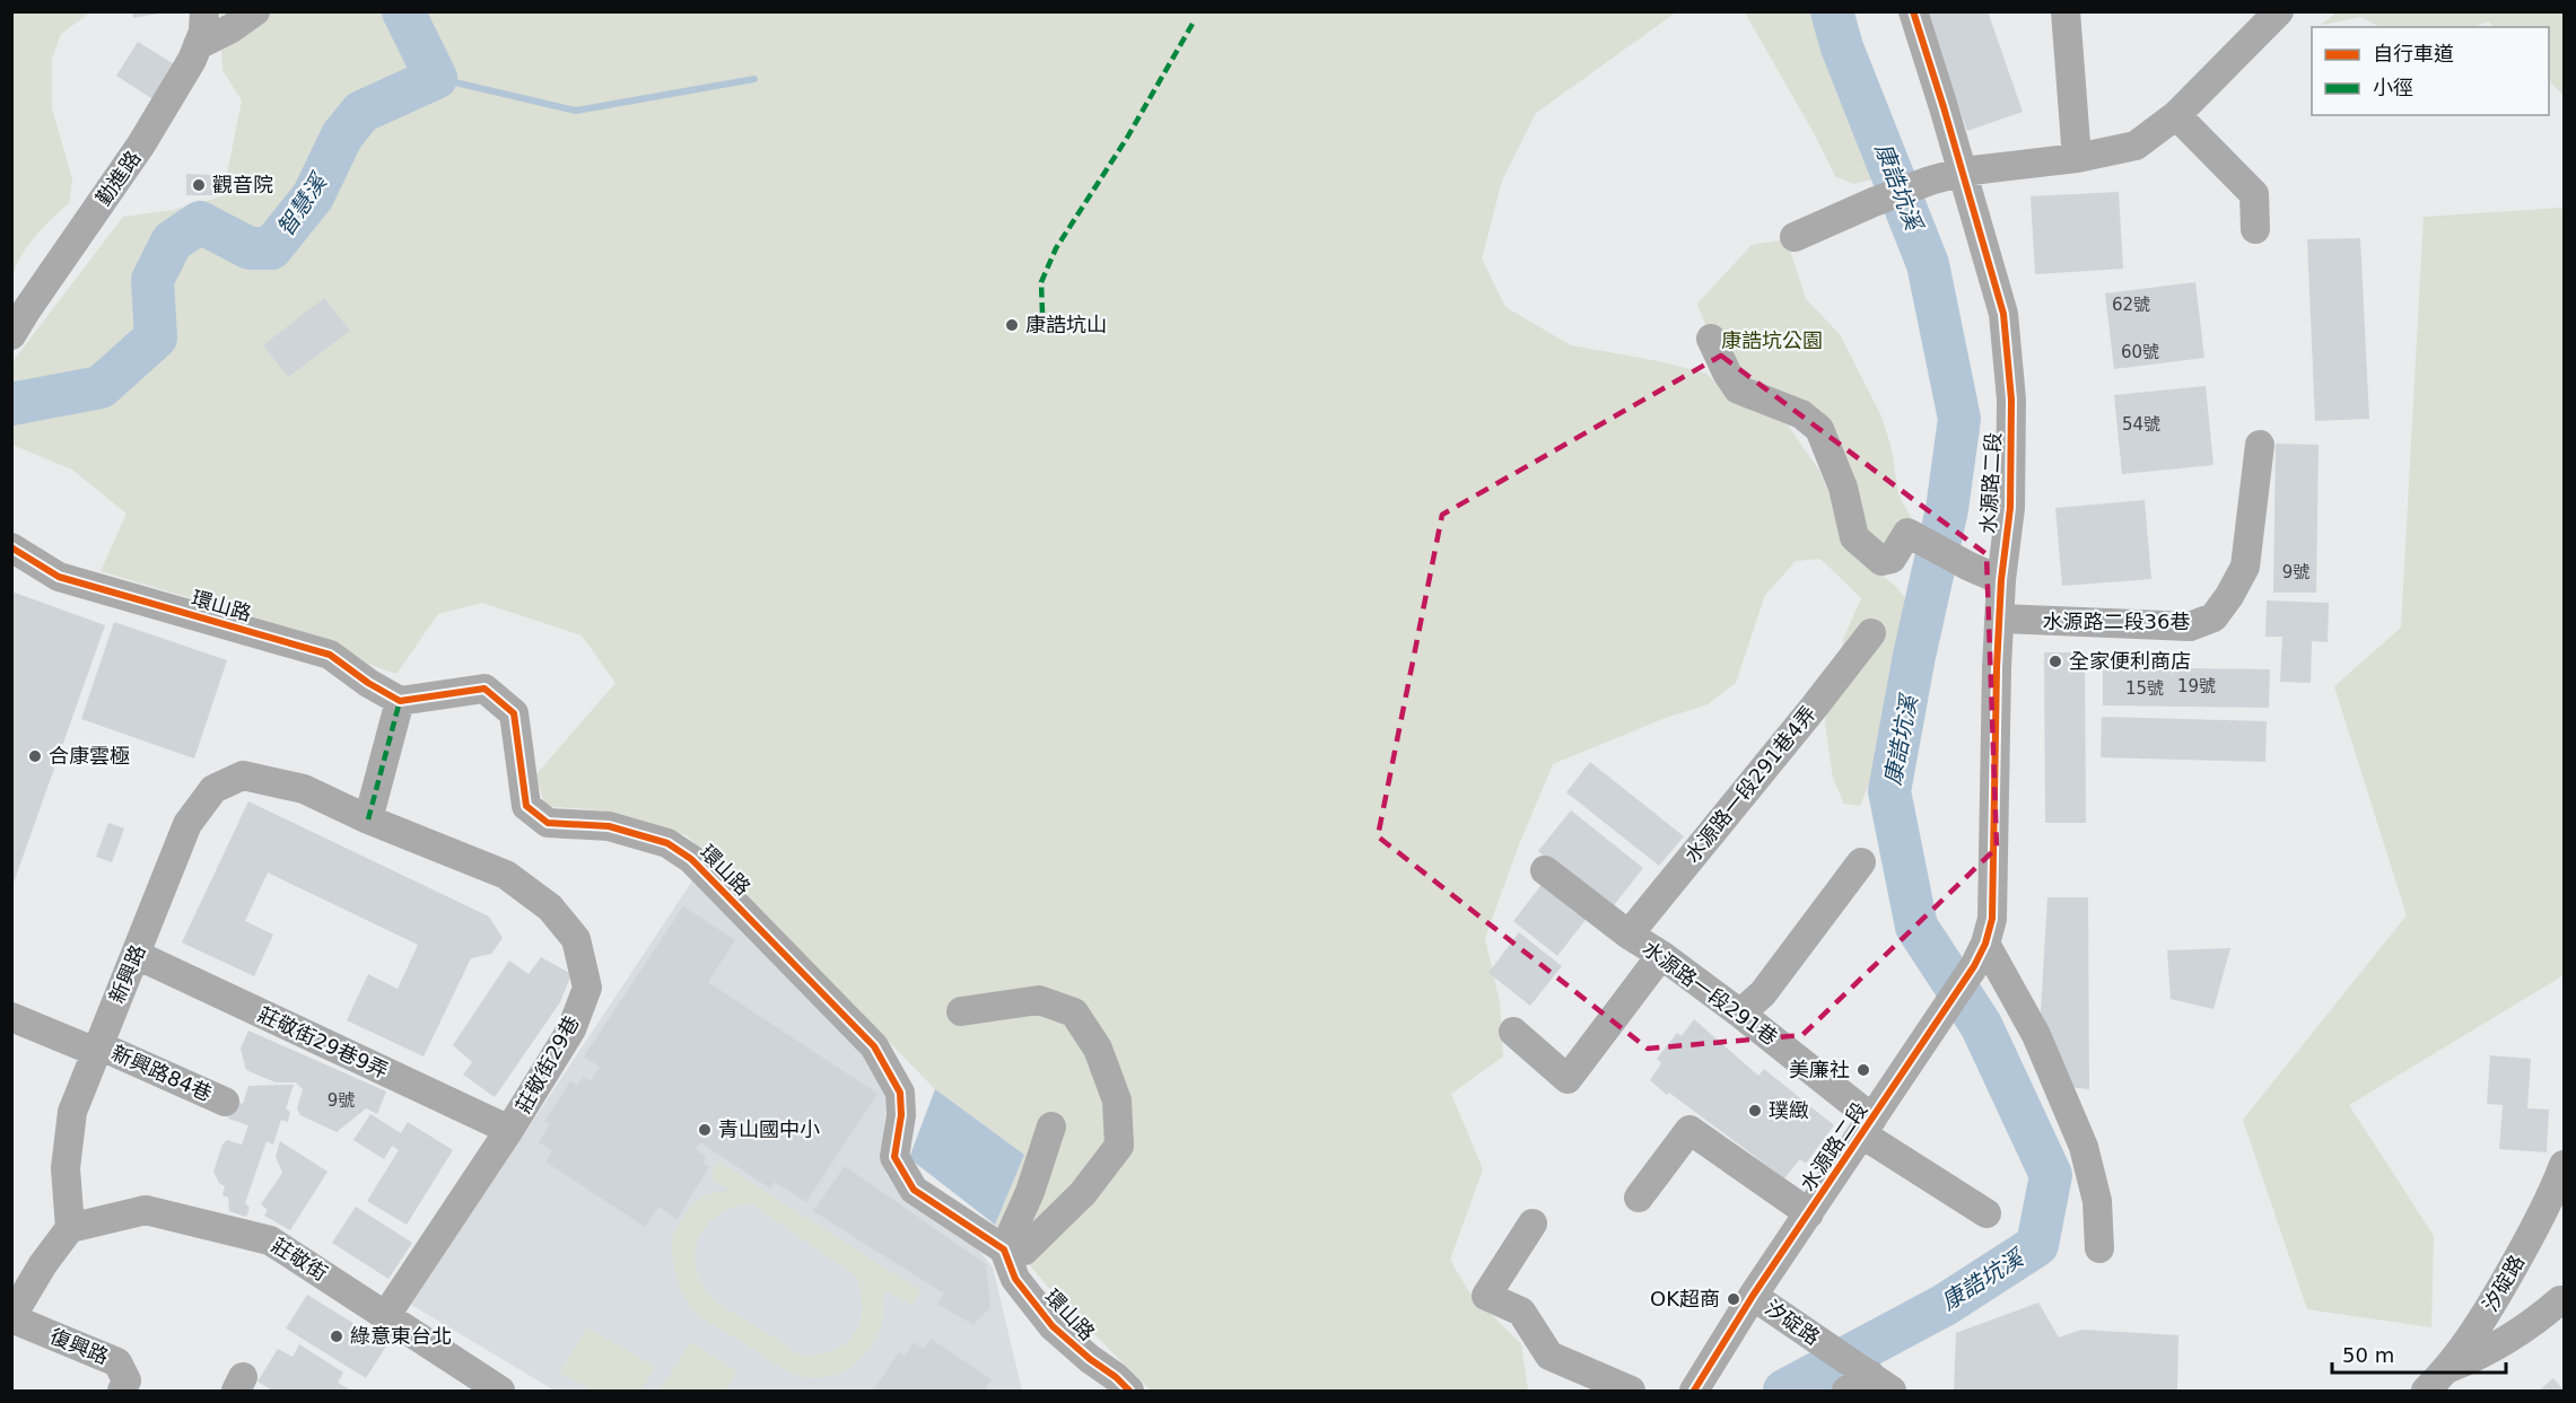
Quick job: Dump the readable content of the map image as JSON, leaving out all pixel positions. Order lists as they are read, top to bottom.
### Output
{
  "streets": {
    "street": [
      "勤進路",
      "水源路二段",
      "環山路",
      "水源路二段36巷",
      "水源路一段291巷4弄",
      "新興路",
      "水源路一段291巷",
      "莊敬街29巷9弄",
      "莊敬街29巷",
      "新興路84巷",
      "莊敬街",
      "汐碇路",
      "復興路"
    ]
  },
  "crossings": [
    ["水源路二段", "水源路二段36巷"],
    ["水源路二段", "水源路一段291巷"],
    ["水源路二段", "汐碇路"],
    ["水源路一段291巷4弄", "水源路一段291巷"],
    ["新興路", "莊敬街29巷9弄"],
    ["新興路", "莊敬街29巷"],
    ["新興路", "新興路84巷"],
    ["新興路", "莊敬街"],
    ["莊敬街29巷9弄", "莊敬街29巷"],
    ["莊敬街29巷", "莊敬街"]
  ],
  "water": ["康誥坑溪", "智慧溪"],
  "parks": ["康誥坑公園"],
  "places": [
    "觀音院",
    "康誥坑山",
    "全家便利商店",
    "合康雲極",
    "美廉社",
    "璞緻",
    "青山國中小",
    "OK超商",
    "綠意東台北"
  ],
  "house_numbers": [
    "62號",
    "60號",
    "54號",
    "9號",
    "19號",
    "15號",
    "9號"
  ],
  "legend": ["自行車道", "小徑"],
  "scale_bar": "50 m"
}
